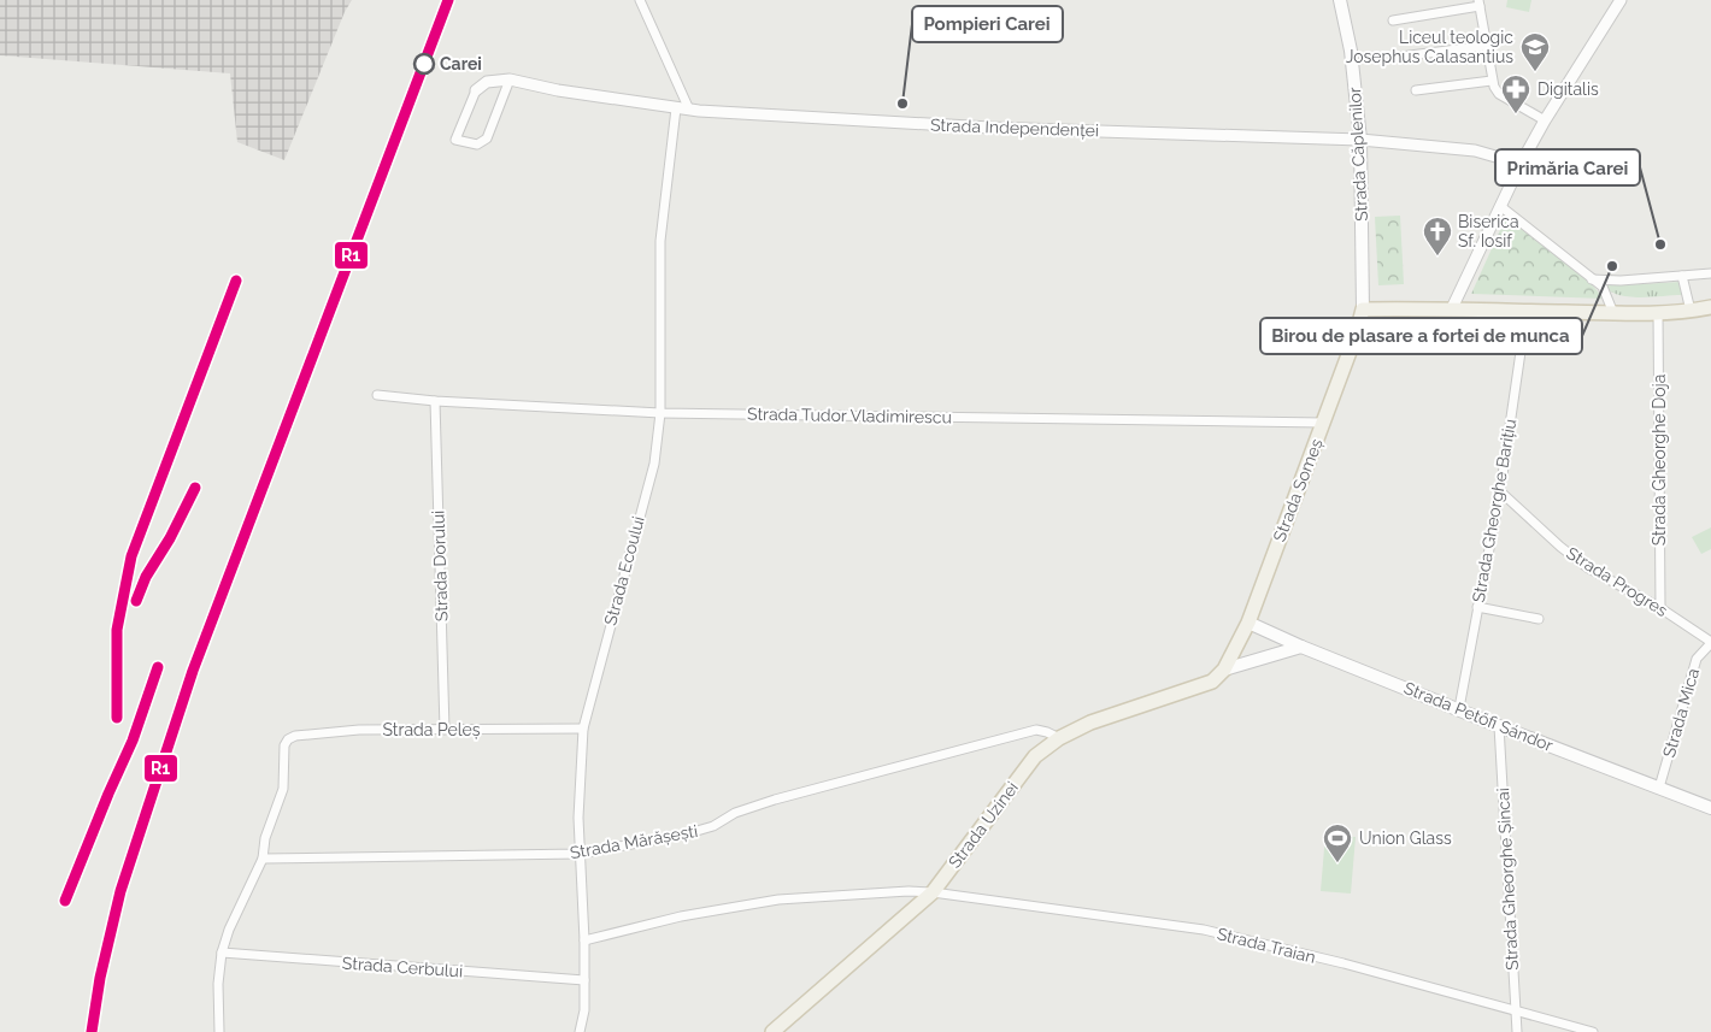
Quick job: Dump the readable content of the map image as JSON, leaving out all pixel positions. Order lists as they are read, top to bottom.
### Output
{
  "streets": {
    "main road": [
      "Strada Căplenilor",
      "Strada Someș",
      "Strada Petőfi Sándor",
      "Strada Uzinei"
    ],
    "street": [
      "Strada Independenței",
      "Strada Tudor Vladimirescu",
      "Strada Gheorghe Doja",
      "Strada Gheorghe Barițiu",
      "Strada Dorului",
      "Strada Ecoului",
      "Strada Progres",
      "Strada Mica",
      "Strada Peleș",
      "Strada Mărășești",
      "Strada Gheorghe Șincai",
      "Strada Traian",
      "Strada Cerbului"
    ]
  },
  "crossings": [
    ["Strada Independenței", "Strada Căplenilor"],
    ["Strada Independenței", "Strada Ecoului"],
    ["Strada Căplenilor", "Strada Someș"],
    ["Strada Tudor Vladimirescu", "Strada Someș"],
    ["Strada Tudor Vladimirescu", "Strada Dorului"],
    ["Strada Tudor Vladimirescu", "Strada Ecoului"],
    ["Strada Gheorghe Doja", "Strada Progres"],
    ["Strada Someș", "Strada Petőfi Sándor"],
    ["Strada Someș", "Strada Uzinei"],
    ["Strada Gheorghe Barițiu", "Strada Progres"],
    ["Strada Gheorghe Barițiu", "Strada Petőfi Sándor"],
    ["Strada Dorului", "Strada Peleș"],
    ["Strada Ecoului", "Strada Peleș"],
    ["Strada Ecoului", "Strada Mărășești"],
    ["Strada Ecoului", "Strada Traian"],
    ["Strada Ecoului", "Strada Cerbului"],
    ["Strada Progres", "Strada Mica"],
    ["Strada Mica", "Strada Petőfi Sándor"],
    ["Strada Petőfi Sándor", "Strada Gheorghe Șincai"],
    ["Strada Peleș", "Strada Mărășești"],
    ["Strada Uzinei", "Strada Mărășești"],
    ["Strada Uzinei", "Strada Traian"],
    ["Strada Gheorghe Șincai", "Strada Traian"]
  ],
  "places": {
    "other": [
      "Carei",
      "Pompieri Carei",
      "Primăria Carei",
      "Birou de plasare a fortei de munca"
    ],
    "school or university": ["Liceul teologic Josephus Calasantius"],
    "pharmacy": ["Digitalis"],
    "church": ["Biserica Sf. Iosif"],
    "sports": ["Union Glass"]
  },
  "lines": ["transit line R1"]
}
